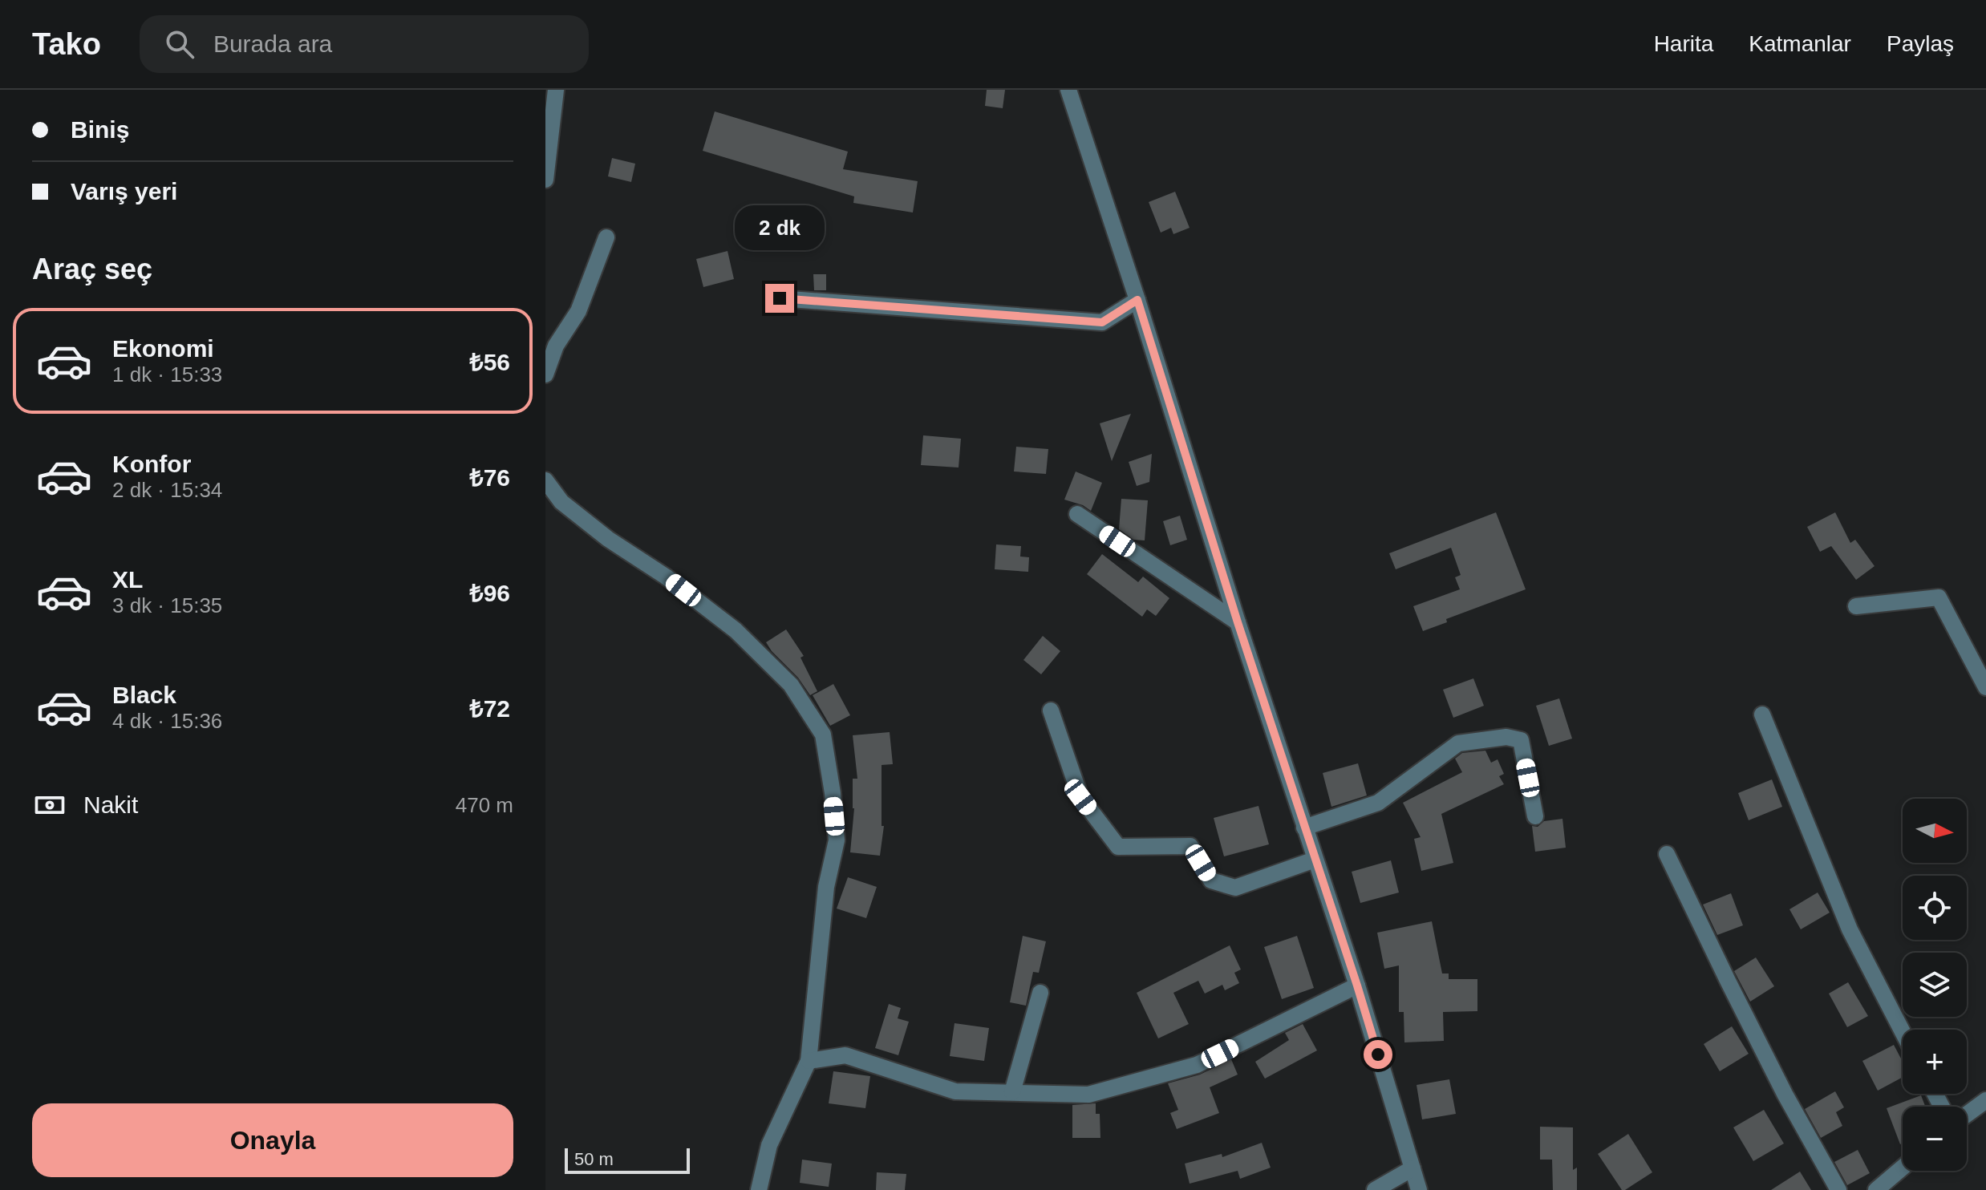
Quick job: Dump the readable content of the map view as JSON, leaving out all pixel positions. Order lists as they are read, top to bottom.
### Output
{
  "scale_bar": "50 m",
  "north": "right",
  "page": {
    "header": "Tako",
    "search": "Burada ara",
    "nav": ["Harita", "Katmanlar", "Paylaş"],
    "banner": ["Biniş", "Varış yeri"],
    "bubble": "2 dk",
    "heading": "Araç seç",
    "list": [
      {
        "name": "Ekonomi",
        "note": "1 dk · 15:33",
        "value": "₺56"
      },
      {
        "name": "Konfor",
        "note": "2 dk · 15:34",
        "value": "₺76"
      },
      {
        "name": "XL",
        "note": "3 dk · 15:35",
        "value": "₺96"
      },
      {
        "name": "Black",
        "note": "4 dk · 15:36",
        "value": "₺72"
      }
    ],
    "pay": ["Nakit", "470 m"],
    "map_buttons": ["+", "−"],
    "buttons": "Onayla",
    "scale": "50 m"
  }
}
